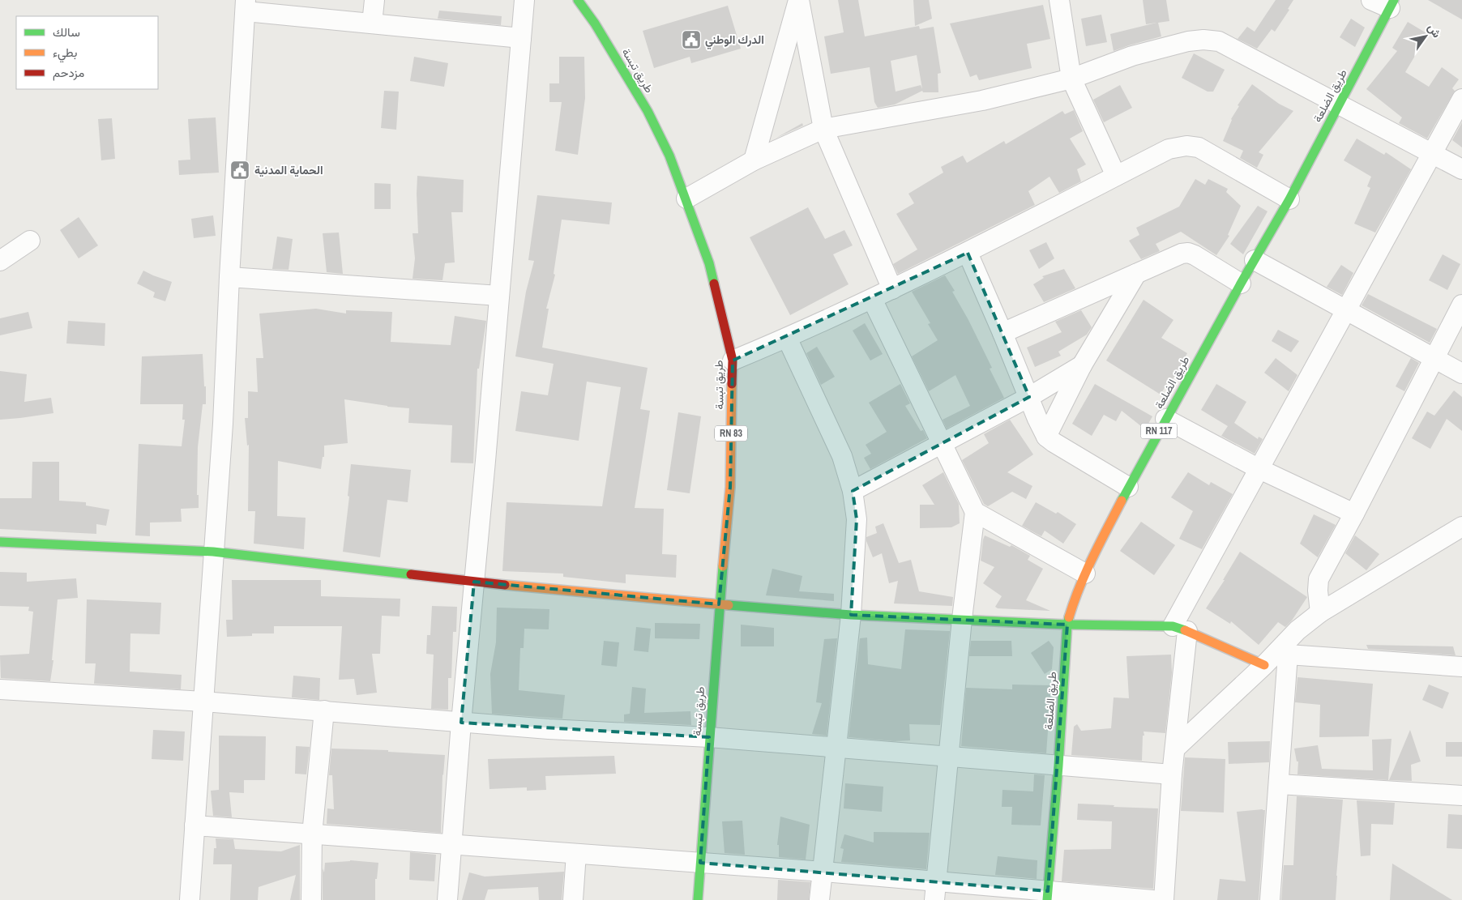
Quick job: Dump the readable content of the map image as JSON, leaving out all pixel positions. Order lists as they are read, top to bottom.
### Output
{
  "streets": {
    "main road": [
      "طريق تبسة",
      "طريق الضلعة",
      "RN 117",
      "RN 83"
    ]
  },
  "places": {
    "public building": ["الدرك الوطني", "الحماية المدنية"]
  },
  "legend": ["سالك", "بطيء", "مزدحم"],
  "north": "top right"
}
